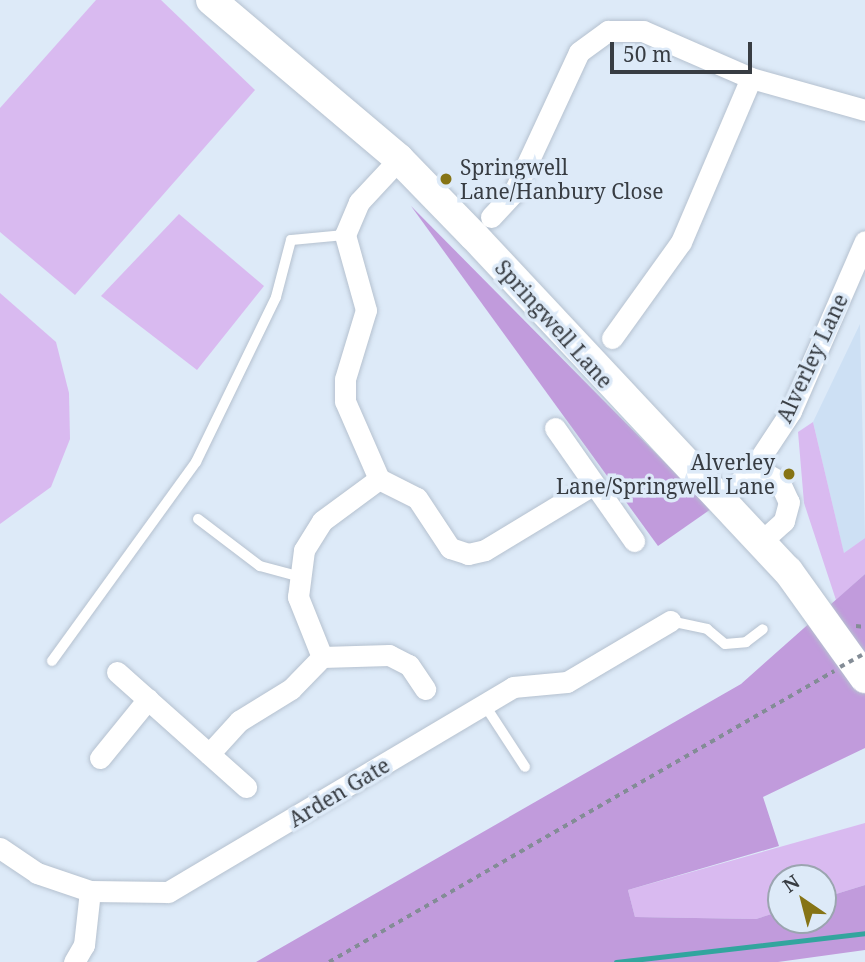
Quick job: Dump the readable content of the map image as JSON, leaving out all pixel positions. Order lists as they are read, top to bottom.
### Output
{
  "streets": {
    "street": ["Springwell Lane", "Alverley Lane", "Arden Gate"]
  },
  "crossings": [
    ["Springwell Lane", "Alverley Lane"]
  ],
  "places": ["Springwell Lane/Hanbury Close", "Alverley Lane/Springwell Lane"],
  "scale_bar": "50 m",
  "north": "top left"
}
